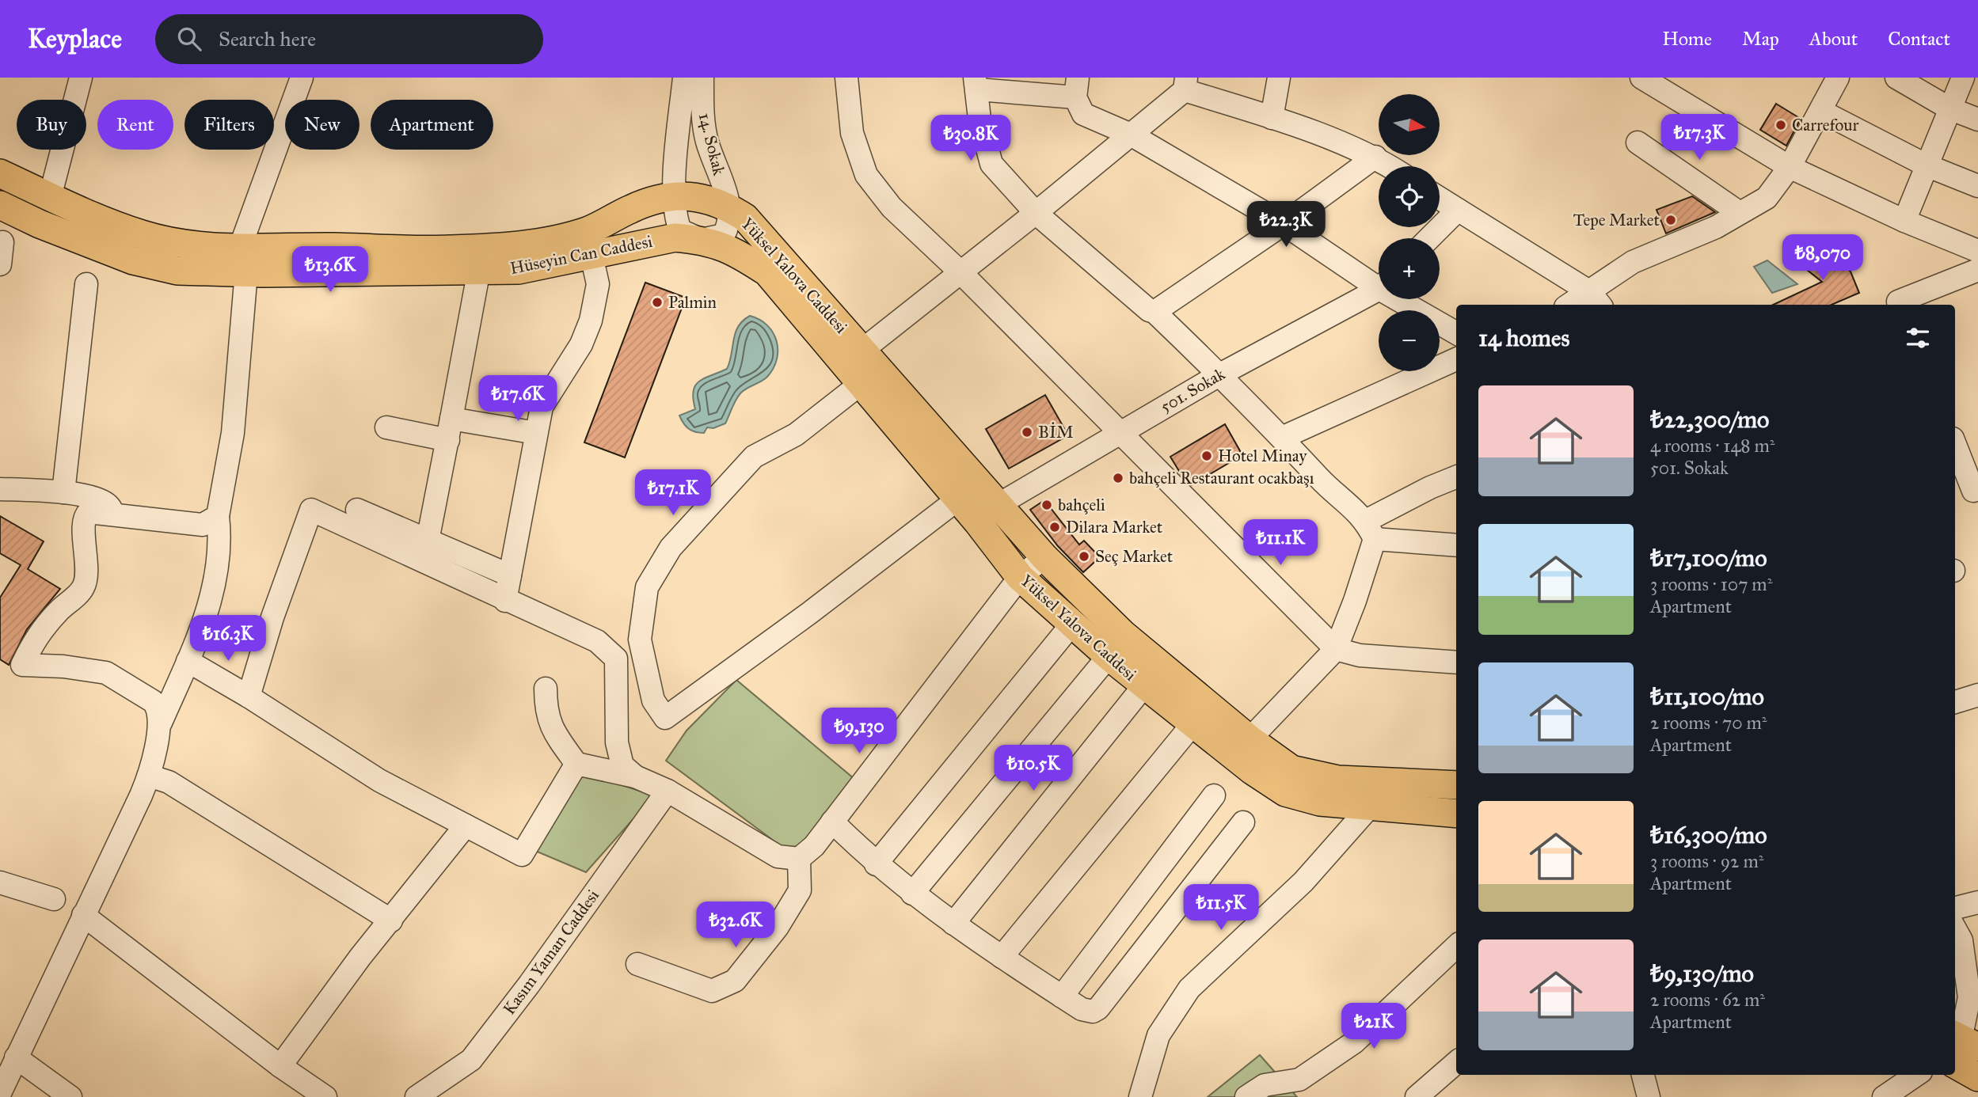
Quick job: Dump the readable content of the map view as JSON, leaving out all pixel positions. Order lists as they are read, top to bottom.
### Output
{
  "streets": {
    "main road": ["Hüseyin Can Caddesi", "Yüksel Yalova Caddesi"],
    "street": ["14. Sokak", "501. Sokak", "Kasım Yaman Caddesi"]
  },
  "crossings": [
    ["14. Sokak", "Yüksel Yalova Caddesi"],
    ["Hüseyin Can Caddesi", "Yüksel Yalova Caddesi"],
    ["Yüksel Yalova Caddesi", "501. Sokak"]
  ],
  "places": [
    "Carrefour",
    "Tepe Market",
    "Palmin",
    "BİM",
    "Hotel Minay",
    "bahçeli Restaurant ocakbaşı",
    "bahçeli",
    "Dilara Market",
    "Seç Market"
  ],
  "north": "right",
  "page": {
    "header": "Keyplace",
    "search": "Search here",
    "nav": [
      "Home",
      "Map",
      "About",
      "Contact"
    ],
    "map_buttons": ["+", "−"],
    "chip": [
      "Buy",
      "Rent",
      "Filters",
      "New",
      "Apartment"
    ],
    "price": [
      "₺17.3K",
      "₺30.8K",
      "₺22.3K",
      "₺8,070",
      "₺13.6K",
      "₺17.6K",
      "₺17.1K",
      "₺11.1K",
      "₺16.3K",
      "₺9,130",
      "₺10.5K",
      "₺11.5K",
      "₺32.6K",
      "₺21K"
    ],
    "heading": "14 homes",
    "list": [
      {
        "name": "₺22,300/mo",
        "note": "4 rooms · 148 m² · 501. Sokak"
      },
      {
        "name": "₺17,100/mo",
        "note": "3 rooms · 107 m² · Apartment"
      },
      {
        "name": "₺11,100/mo",
        "note": "2 rooms · 70 m² · Apartment"
      },
      {
        "name": "₺16,300/mo",
        "note": "3 rooms · 92 m² · Apartment"
      },
      {
        "name": "₺9,130/mo",
        "note": "2 rooms · 62 m² · Apartment"
      }
    ]
  }
}
